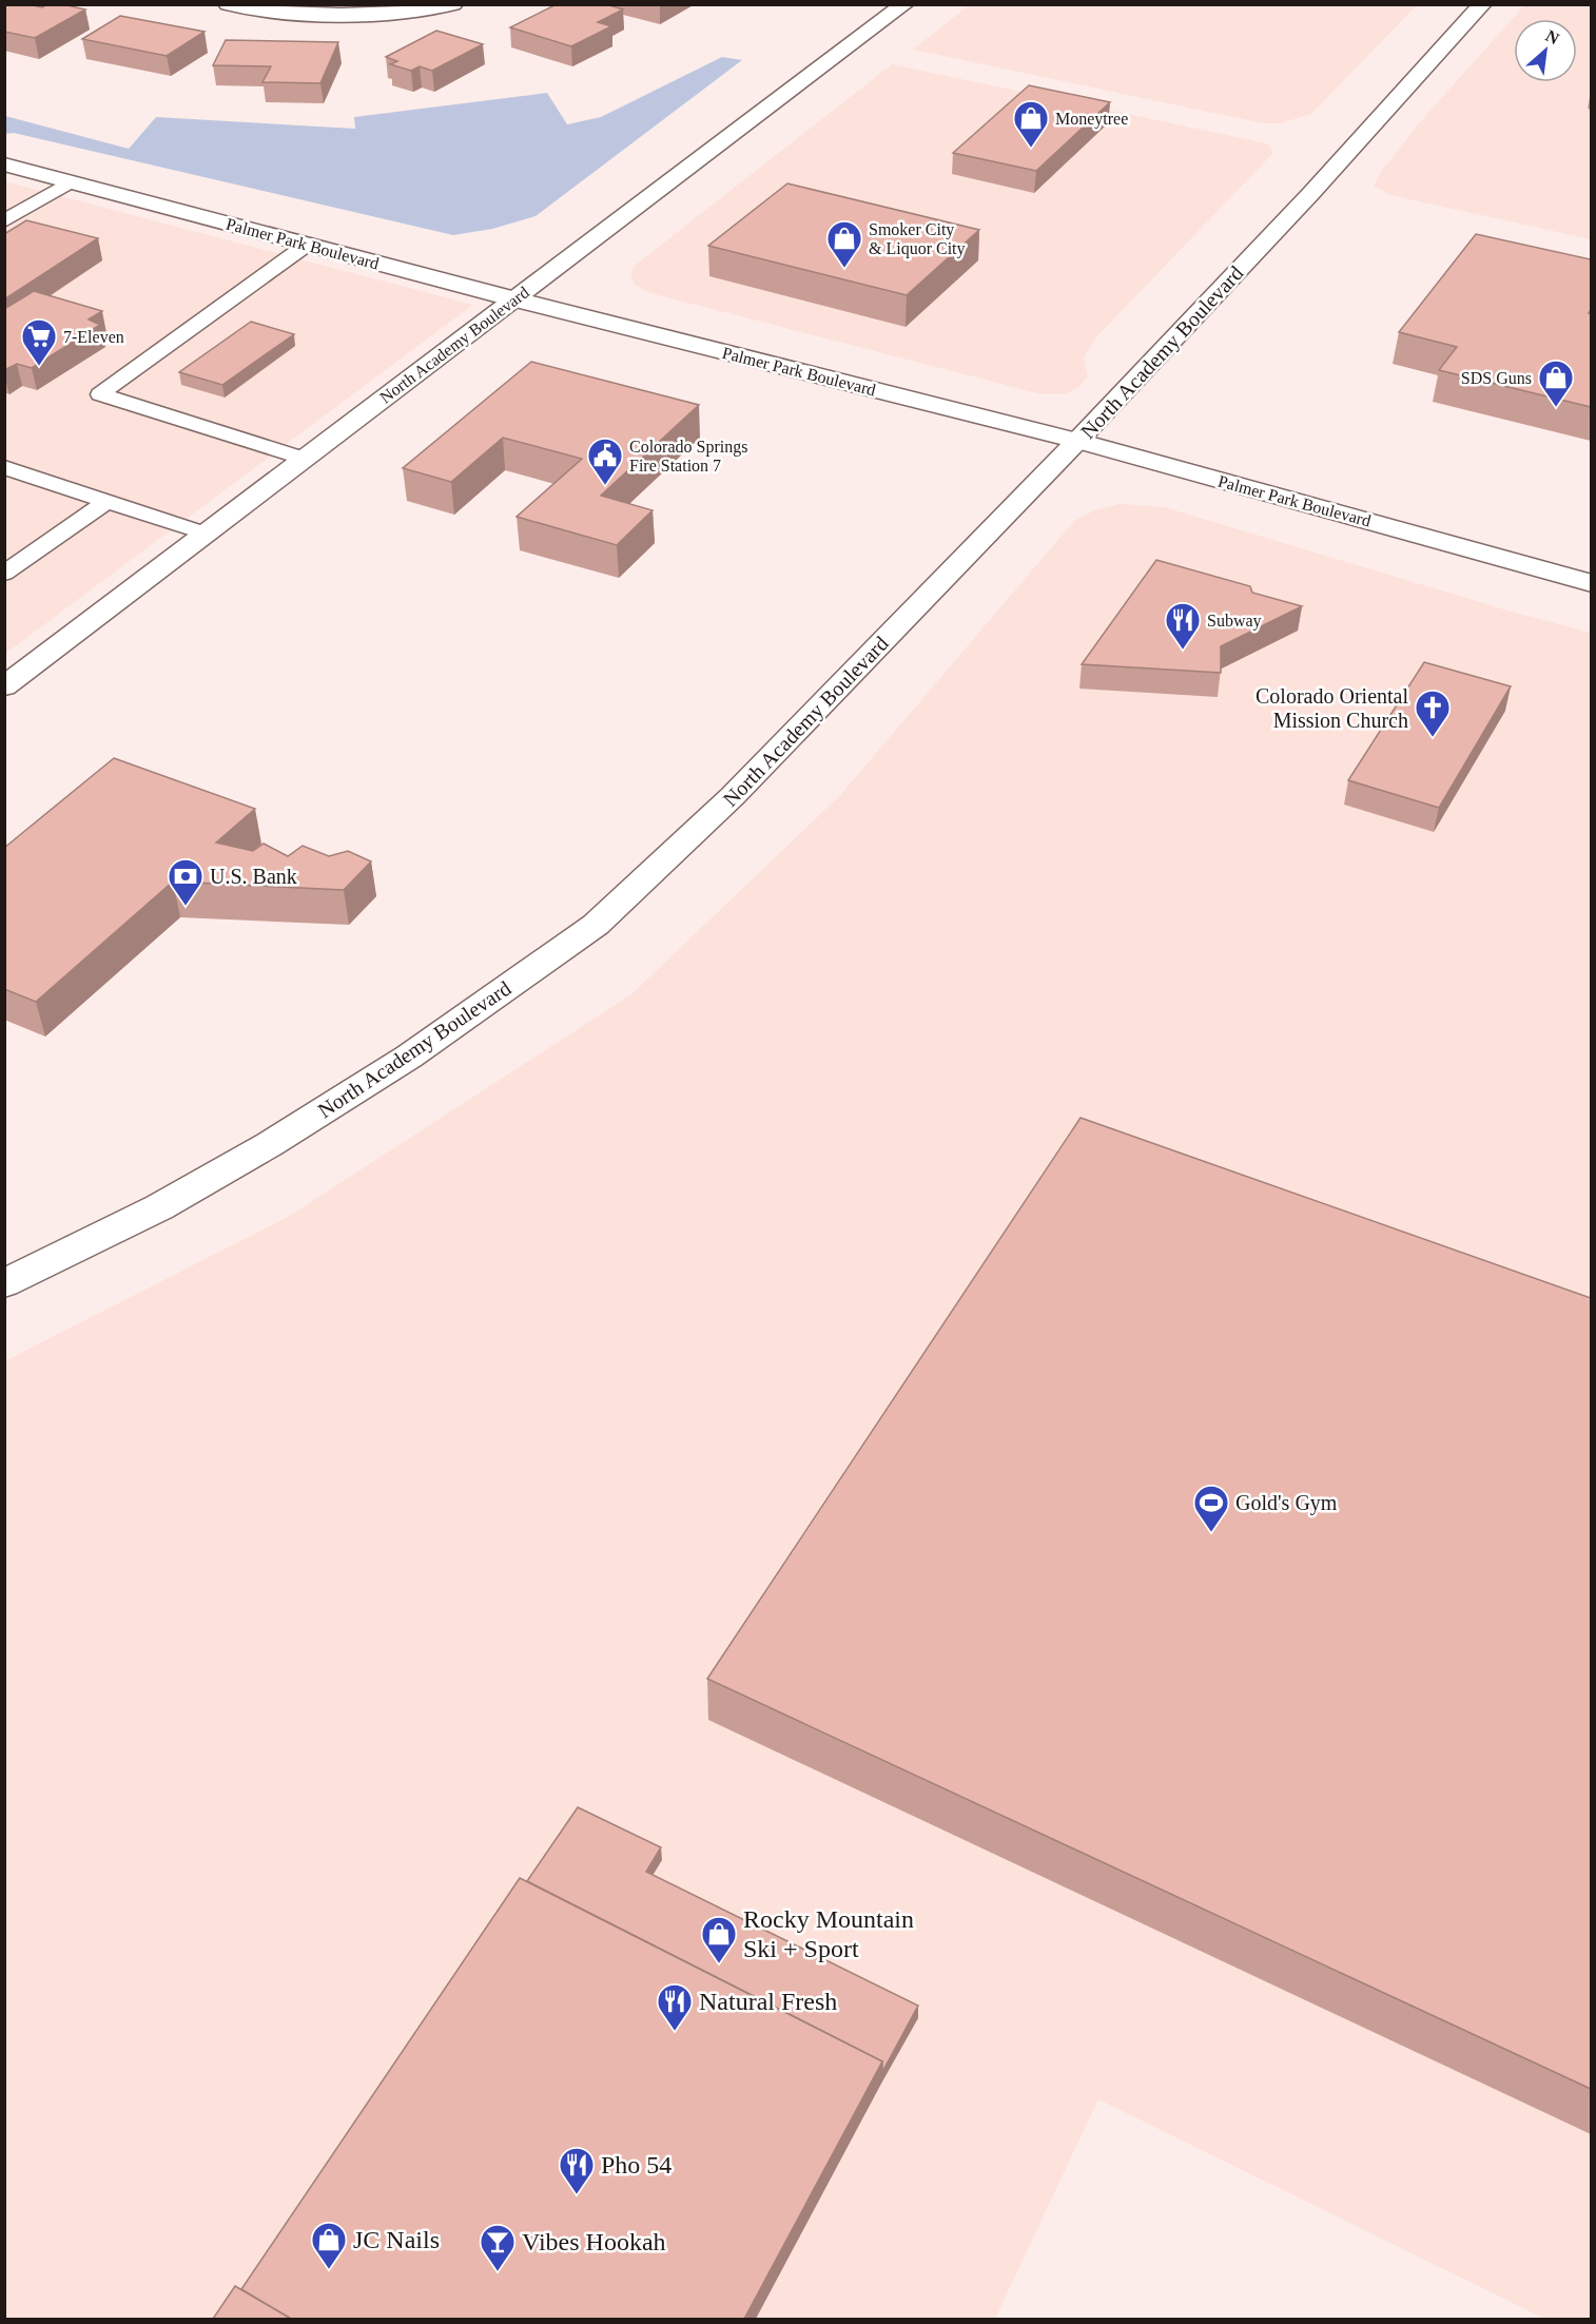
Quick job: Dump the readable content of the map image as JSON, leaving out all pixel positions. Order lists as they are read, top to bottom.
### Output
{
  "streets": {
    "main road": ["Palmer Park Boulevard", "North Academy Boulevard"]
  },
  "crossings": [
    ["Palmer Park Boulevard", "North Academy Boulevard"]
  ],
  "places": {
    "shop": [
      "Moneytree",
      "Smoker City & Liquor City",
      "SDS Guns",
      "Rocky Mountain Ski + Sport",
      "JC Nails"
    ],
    "supermarket": ["7-Eleven"],
    "public building": ["Colorado Springs Fire Station 7"],
    "restaurant": ["Subway", "Natural Fresh", "Pho 54"],
    "church": ["Colorado Oriental Mission Church"],
    "bank": ["U.S. Bank"],
    "sports": ["Gold's Gym"],
    "bar": ["Vibes Hookah"]
  },
  "north": "top right"
}
